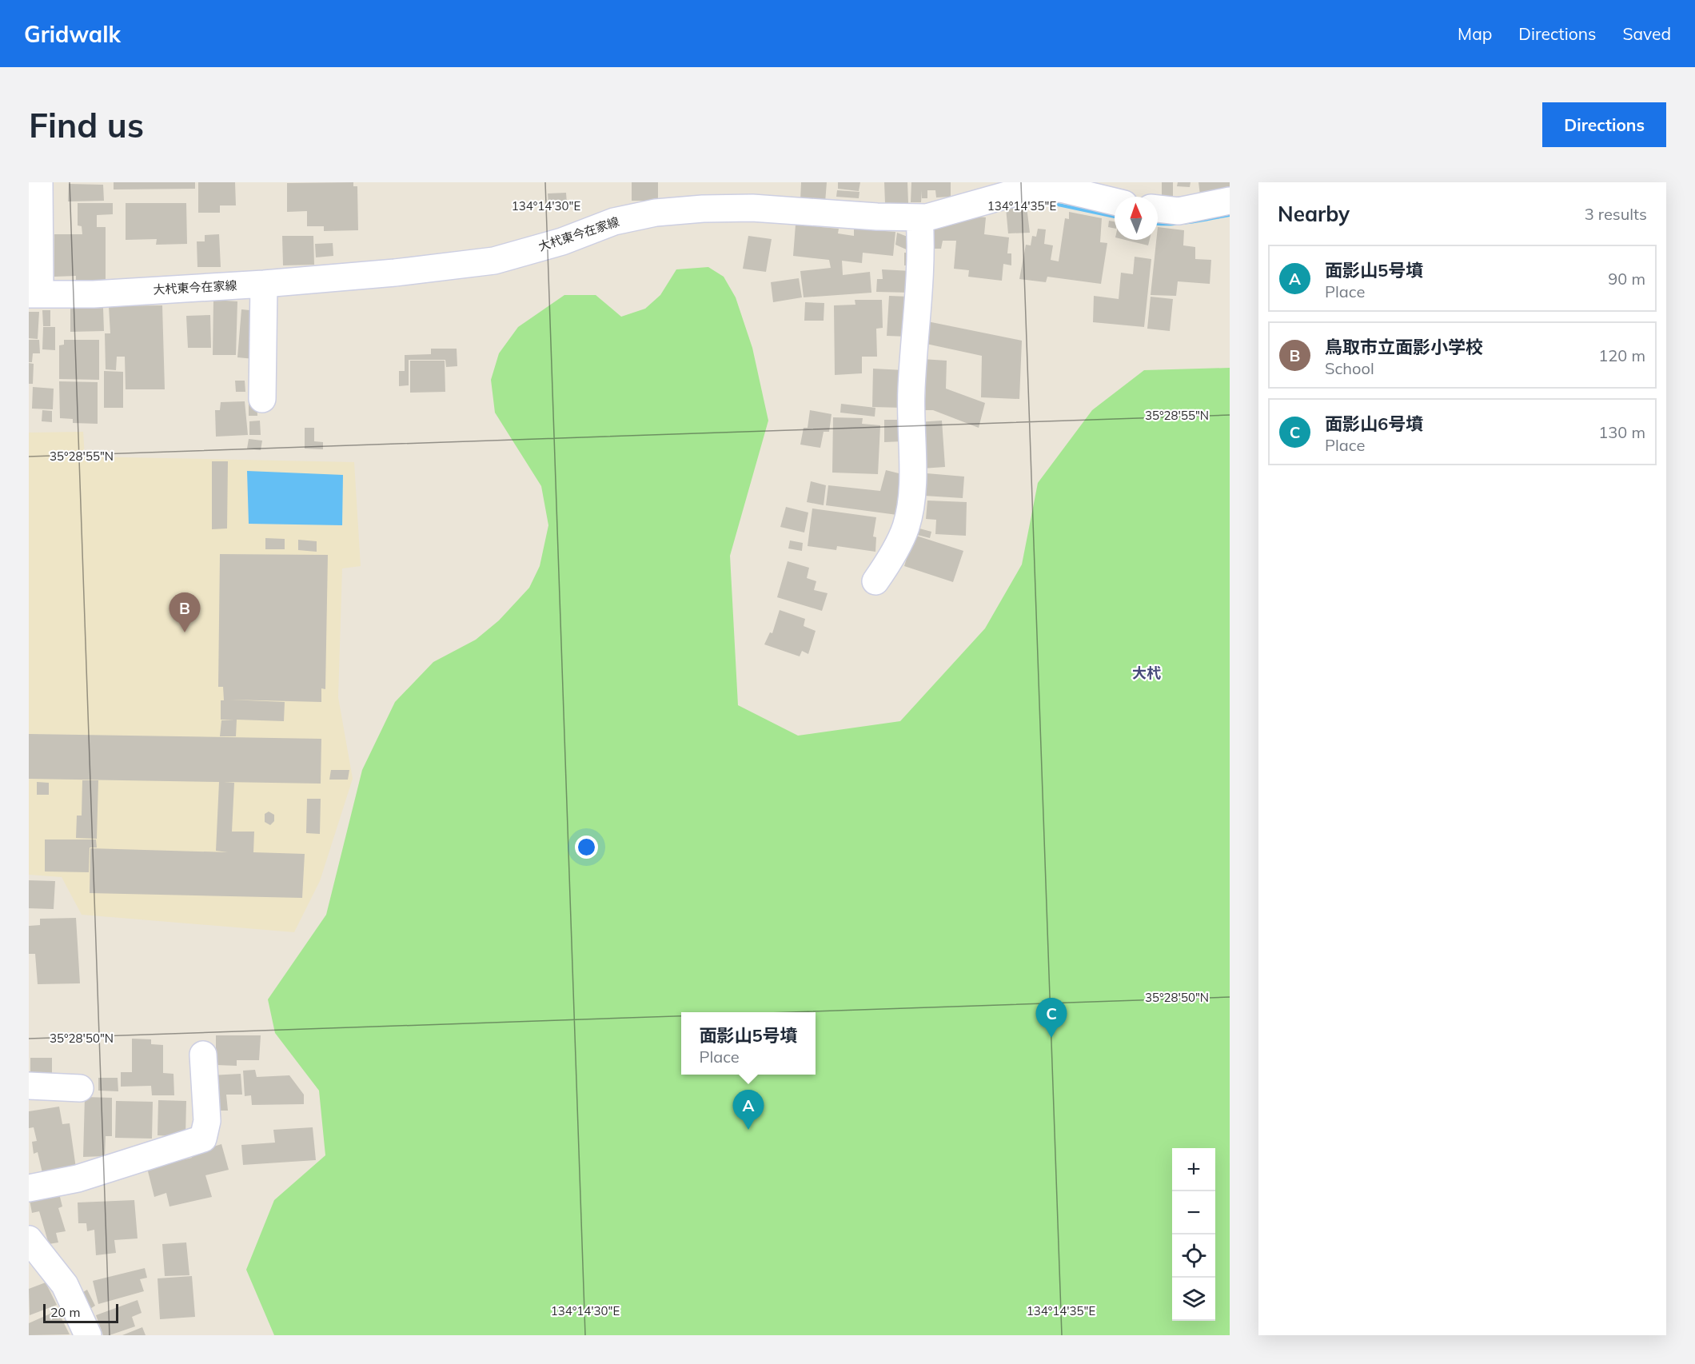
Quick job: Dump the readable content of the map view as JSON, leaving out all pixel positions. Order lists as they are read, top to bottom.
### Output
{
  "streets": {
    "street": ["大杙東今在家線"]
  },
  "districts": ["大杙"],
  "scale_bar": "20 m",
  "north": "top",
  "page": {
    "header": "Gridwalk",
    "nav": ["Map", "Directions", "Saved"],
    "buttons": "Directions",
    "title": "Find us",
    "heading": ["Nearby", "3 results"],
    "list": [
      {
        "mark": "A",
        "name": "面影山5号墳",
        "note": "Place",
        "value": "90 m"
      },
      {
        "mark": "B",
        "name": "鳥取市立面影小学校",
        "note": "School",
        "value": "120 m"
      },
      {
        "mark": "C",
        "name": "面影山6号墳",
        "note": "Place",
        "value": "130 m"
      }
    ],
    "pins": ["B", "C", "A"],
    "popup": ["面影山5号墳", "Place"],
    "map_buttons": ["+", "−"],
    "scale": "20 m"
  },
  "coordinates": [
    "134°14'30\"E",
    "134°14'35\"E",
    "35°28'55\"N",
    "35°28'50\"N"
  ]
}
